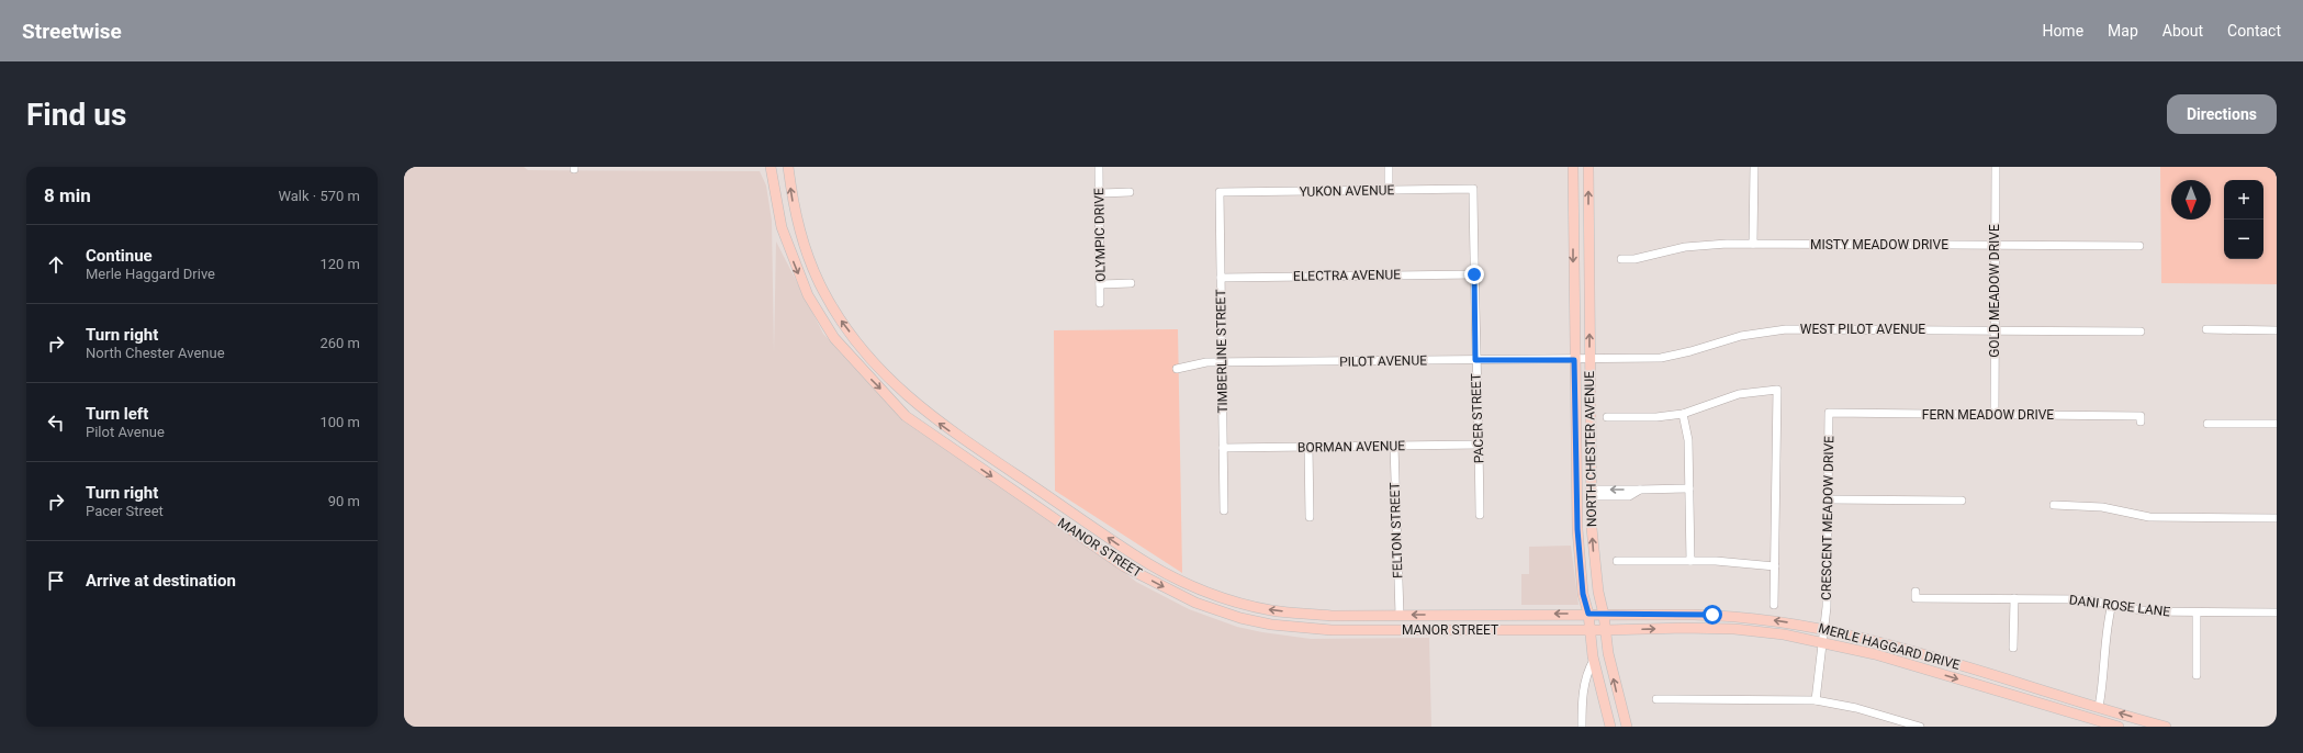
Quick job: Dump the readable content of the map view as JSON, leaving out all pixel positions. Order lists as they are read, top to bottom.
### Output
{
  "streets": {
    "main road": ["NORTH CHESTER AVENUE", "MANOR STREET", "MERLE HAGGARD DRIVE"],
    "street": [
      "YUKON AVENUE",
      "OLYMPIC DRIVE",
      "MISTY MEADOW DRIVE",
      "ELECTRA AVENUE",
      "GOLD MEADOW DRIVE",
      "WEST PILOT AVENUE",
      "TIMBERLINE STREET",
      "PILOT AVENUE",
      "FERN MEADOW DRIVE",
      "PACER STREET",
      "BORMAN AVENUE",
      "CRESCENT MEADOW DRIVE",
      "FELTON STREET",
      "DANI ROSE LANE"
    ]
  },
  "crossings": [
    ["YUKON AVENUE", "TIMBERLINE STREET"],
    ["YUKON AVENUE", "PACER STREET"],
    ["MISTY MEADOW DRIVE", "GOLD MEADOW DRIVE"],
    ["ELECTRA AVENUE", "TIMBERLINE STREET"],
    ["ELECTRA AVENUE", "PACER STREET"],
    ["GOLD MEADOW DRIVE", "WEST PILOT AVENUE"],
    ["GOLD MEADOW DRIVE", "FERN MEADOW DRIVE"],
    ["WEST PILOT AVENUE", "PILOT AVENUE"],
    ["WEST PILOT AVENUE", "NORTH CHESTER AVENUE"],
    ["TIMBERLINE STREET", "PILOT AVENUE"],
    ["TIMBERLINE STREET", "BORMAN AVENUE"],
    ["PILOT AVENUE", "PACER STREET"],
    ["PILOT AVENUE", "NORTH CHESTER AVENUE"],
    ["FERN MEADOW DRIVE", "CRESCENT MEADOW DRIVE"],
    ["PACER STREET", "BORMAN AVENUE"],
    ["BORMAN AVENUE", "FELTON STREET"],
    ["NORTH CHESTER AVENUE", "MANOR STREET"],
    ["NORTH CHESTER AVENUE", "MERLE HAGGARD DRIVE"],
    ["CRESCENT MEADOW DRIVE", "MERLE HAGGARD DRIVE"],
    ["FELTON STREET", "MANOR STREET"],
    ["MANOR STREET", "MERLE HAGGARD DRIVE"]
  ],
  "north": "bottom",
  "page": {
    "header": "Streetwise",
    "nav": [
      "Home",
      "Map",
      "About",
      "Contact"
    ],
    "buttons": "Directions",
    "title": "Find us",
    "heading": ["8 min", "Walk · 570 m"],
    "map_buttons": ["+", "−"],
    "list": [
      ["Continue", "Merle Haggard Drive", "120 m"],
      ["Turn right", "North Chester Avenue", "260 m"],
      ["Turn left", "Pilot Avenue", "100 m"],
      ["Turn right", "Pacer Street", "90 m"],
      "Arrive at destination"
    ]
  }
}
